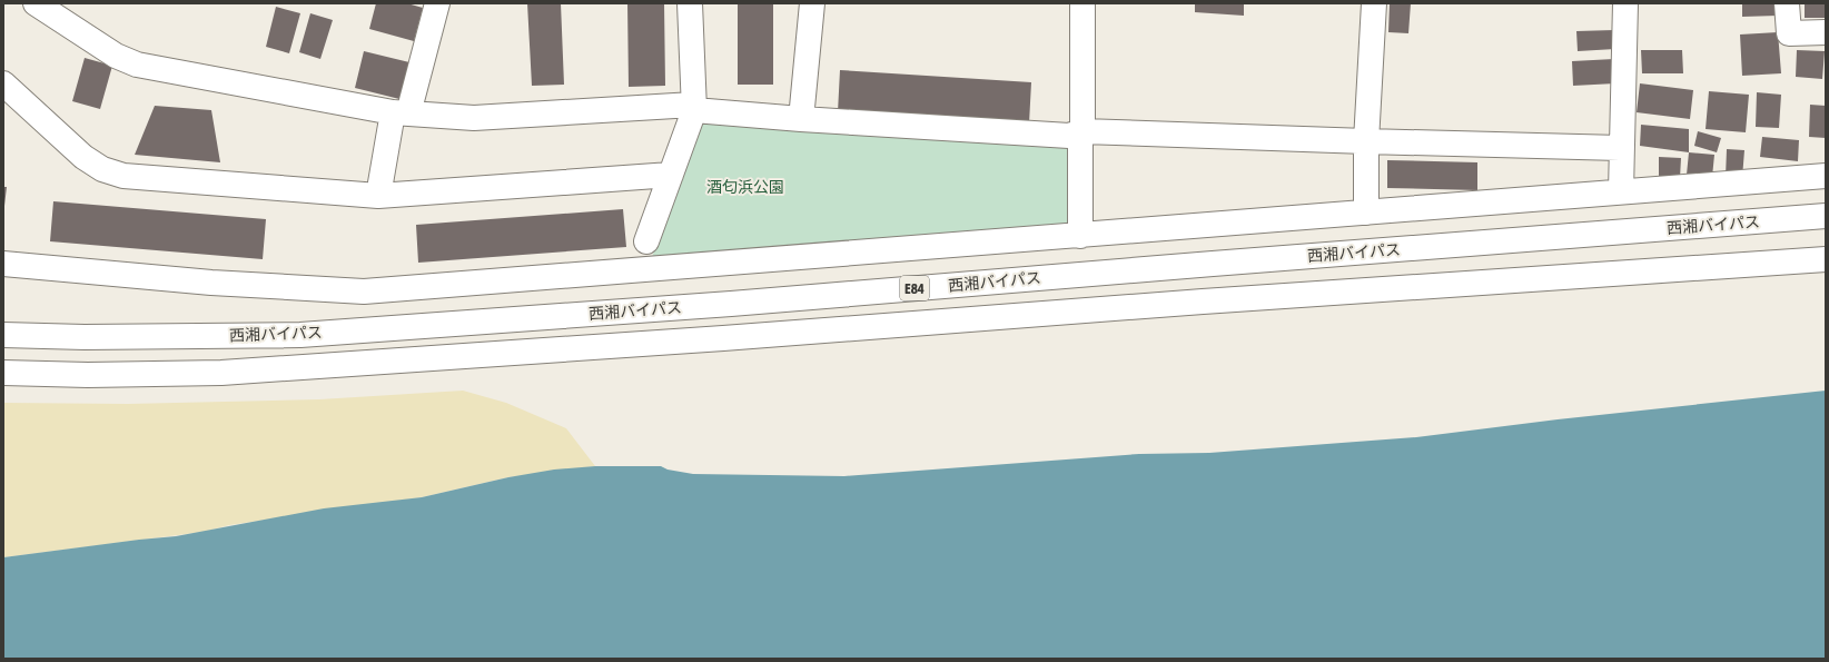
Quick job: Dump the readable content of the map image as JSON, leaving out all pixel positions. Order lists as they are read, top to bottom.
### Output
{
  "streets": {
    "main road": ["西湘バイパス", "E84"]
  },
  "parks": ["酒匂浜公園"]
}
